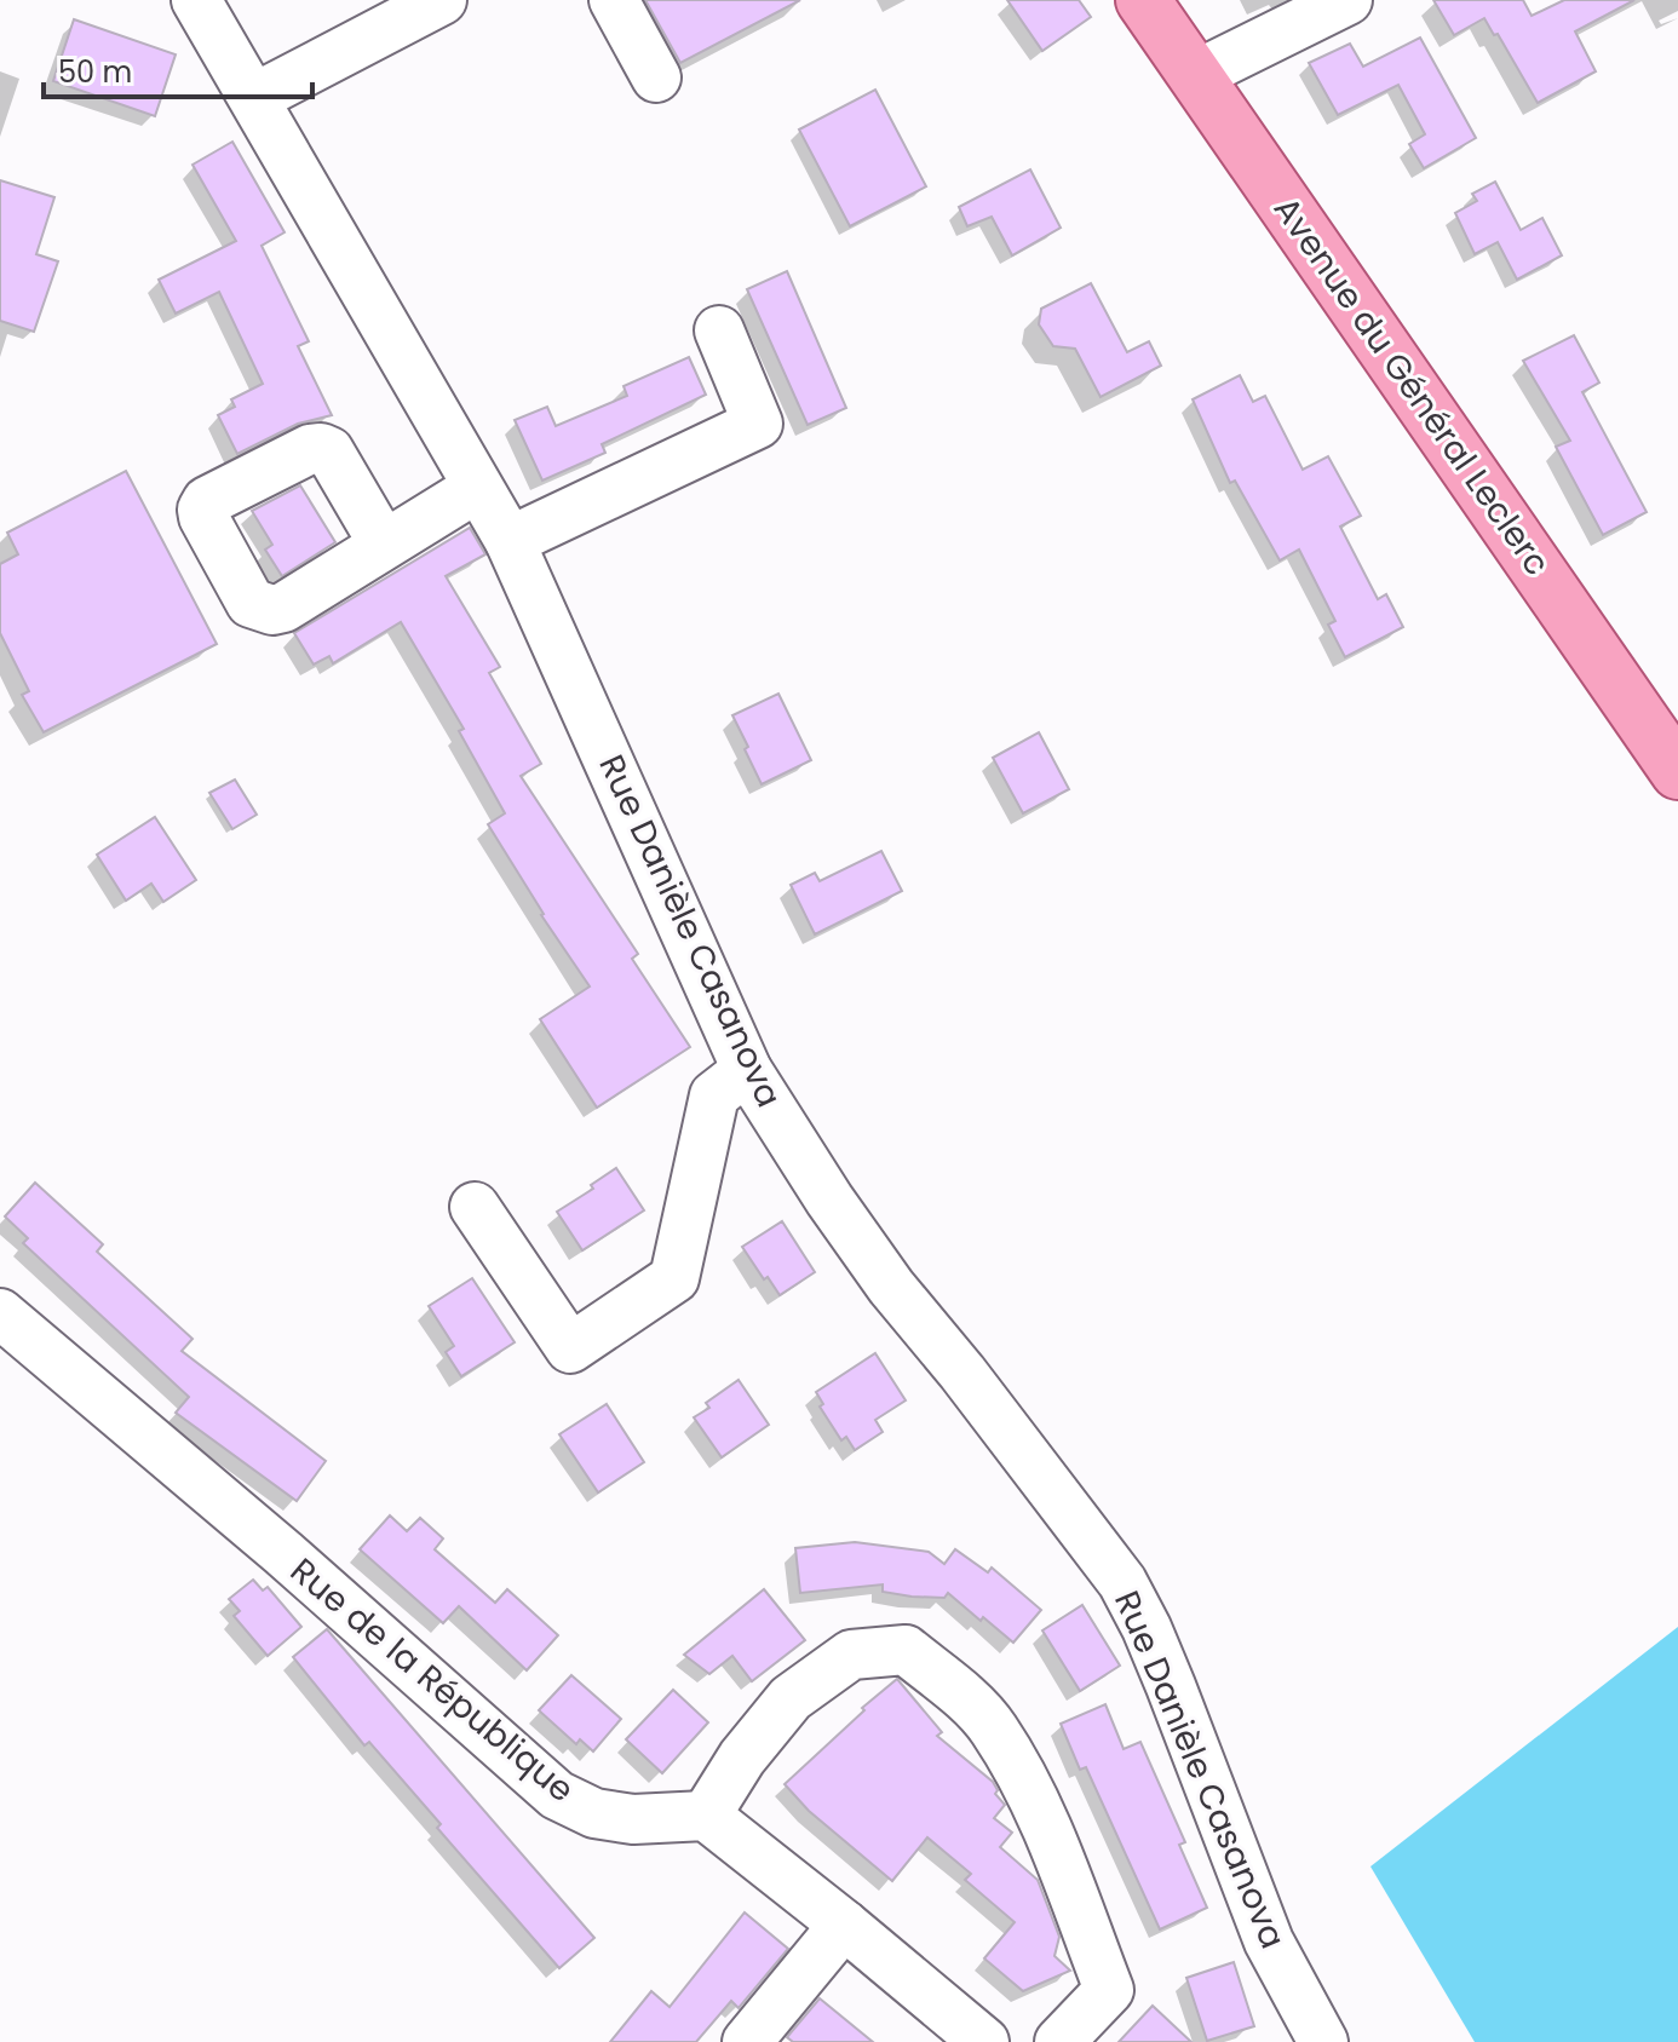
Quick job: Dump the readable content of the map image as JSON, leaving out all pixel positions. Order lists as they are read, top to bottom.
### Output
{
  "streets": {
    "main road": ["Avenue du Général Leclerc"],
    "street": ["Rue Danièle Casanova", "Rue de la République"]
  },
  "scale_bar": "50 m"
}
